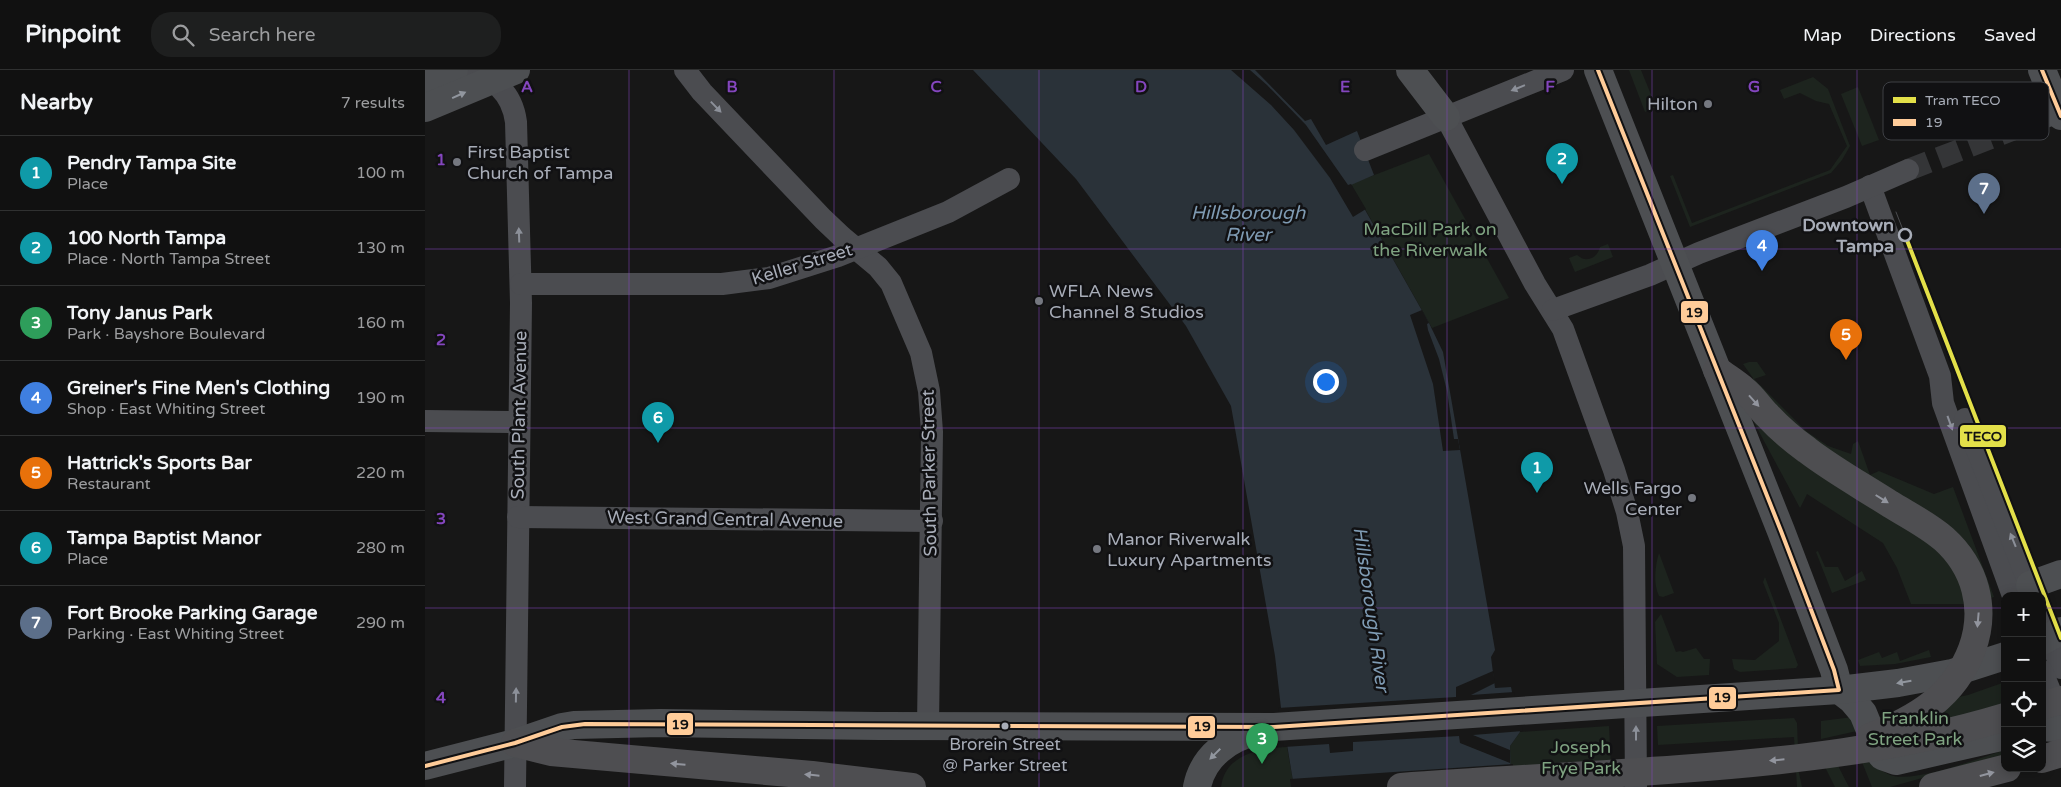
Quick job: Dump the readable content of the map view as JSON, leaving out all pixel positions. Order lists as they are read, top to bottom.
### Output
{
  "streets": {
    "street": [
      "Keller Street",
      "South Plant Avenue",
      "South Parker Street",
      "West Grand Central Avenue"
    ]
  },
  "crossings": [
    ["Keller Street", "South Plant Avenue"],
    ["Keller Street", "South Parker Street"],
    ["South Plant Avenue", "West Grand Central Avenue"],
    ["South Parker Street", "West Grand Central Avenue"]
  ],
  "one_way": ["South Plant Avenue"],
  "water": ["Hillsborough River"],
  "parks": ["MacDill Park on the Riverwalk", "Franklin Street Park", "Joseph Frye Park"],
  "places": [
    "Hilton",
    "First Baptist Church of Tampa",
    "Downtown Tampa",
    "WFLA News Channel 8 Studios",
    "Wells Fargo Center",
    "Manor Riverwalk Luxury Apartments",
    "Brorein Street @ Parker Street"
  ],
  "lines": ["transit line 19", "tram line TECO"],
  "legend": ["Tram TECO", "19"],
  "page": {
    "header": "Pinpoint",
    "search": "Search here",
    "nav": ["Map", "Directions", "Saved"],
    "heading": ["Nearby", "7 results"],
    "list": [
      {
        "mark": "1",
        "name": "Pendry Tampa Site",
        "note": "Place",
        "value": "100 m"
      },
      {
        "mark": "2",
        "name": "100 North Tampa",
        "note": "Place · North Tampa Street",
        "value": "130 m"
      },
      {
        "mark": "3",
        "name": "Tony Janus Park",
        "note": "Park · Bayshore Boulevard",
        "value": "160 m"
      },
      {
        "mark": "4",
        "name": "Greiner's Fine Men's Clothing",
        "note": "Shop · East Whiting Street",
        "value": "190 m"
      },
      {
        "mark": "5",
        "name": "Hattrick's Sports Bar",
        "note": "Restaurant",
        "value": "220 m"
      },
      {
        "mark": "6",
        "name": "Tampa Baptist Manor",
        "note": "Place",
        "value": "280 m"
      },
      {
        "mark": "7",
        "name": "Fort Brooke Parking Garage",
        "note": "Parking · East Whiting Street",
        "value": "290 m"
      }
    ],
    "pins": [
      "2",
      "7",
      "4",
      "5",
      "6",
      "1",
      "3"
    ],
    "map_buttons": ["+", "−"]
  },
  "grid": {
    "columns": [
      "A",
      "B",
      "C",
      "D",
      "E",
      "F",
      "G"
    ],
    "rows": [
      "1",
      "2",
      "3",
      "4"
    ]
  }
}
